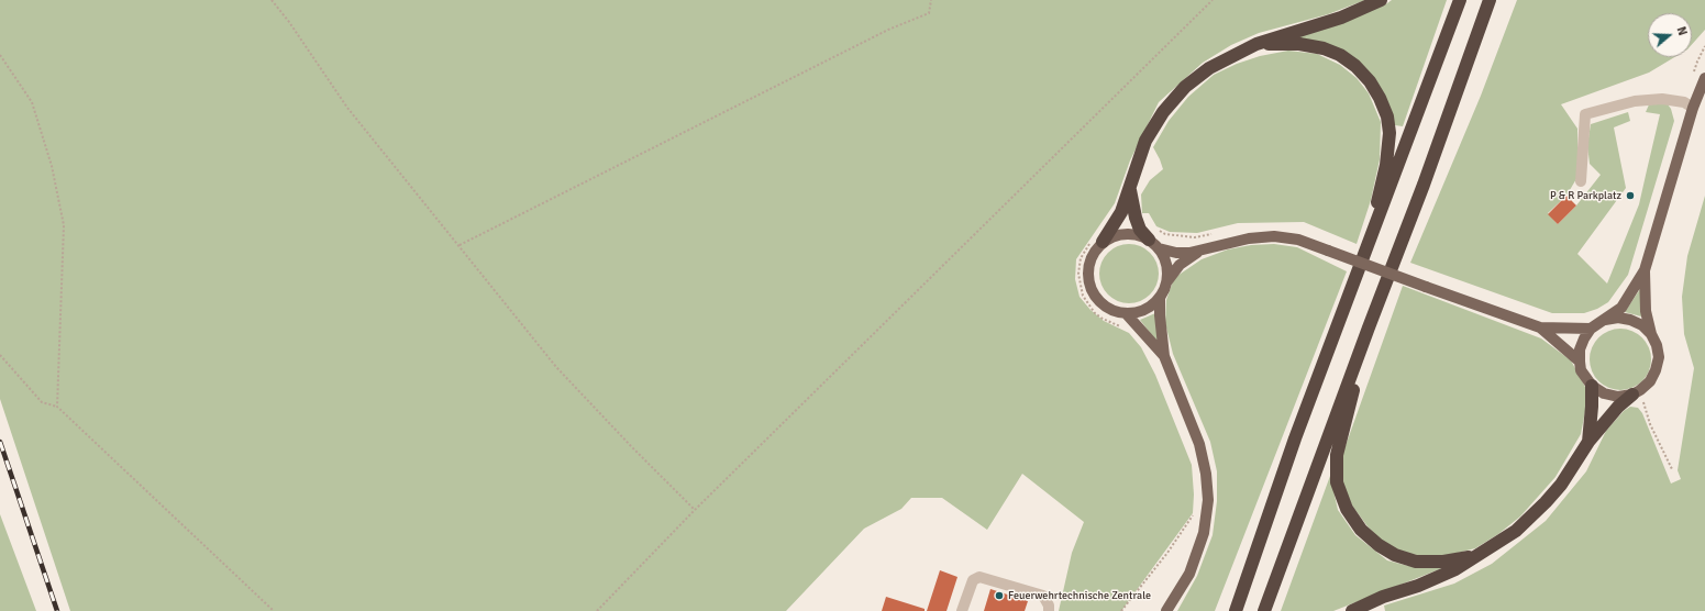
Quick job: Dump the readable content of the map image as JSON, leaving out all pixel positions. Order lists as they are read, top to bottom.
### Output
{
  "places": ["P & R Parkplatz", "Feuerwehrtechnische Zentrale"],
  "north": "right"
}
